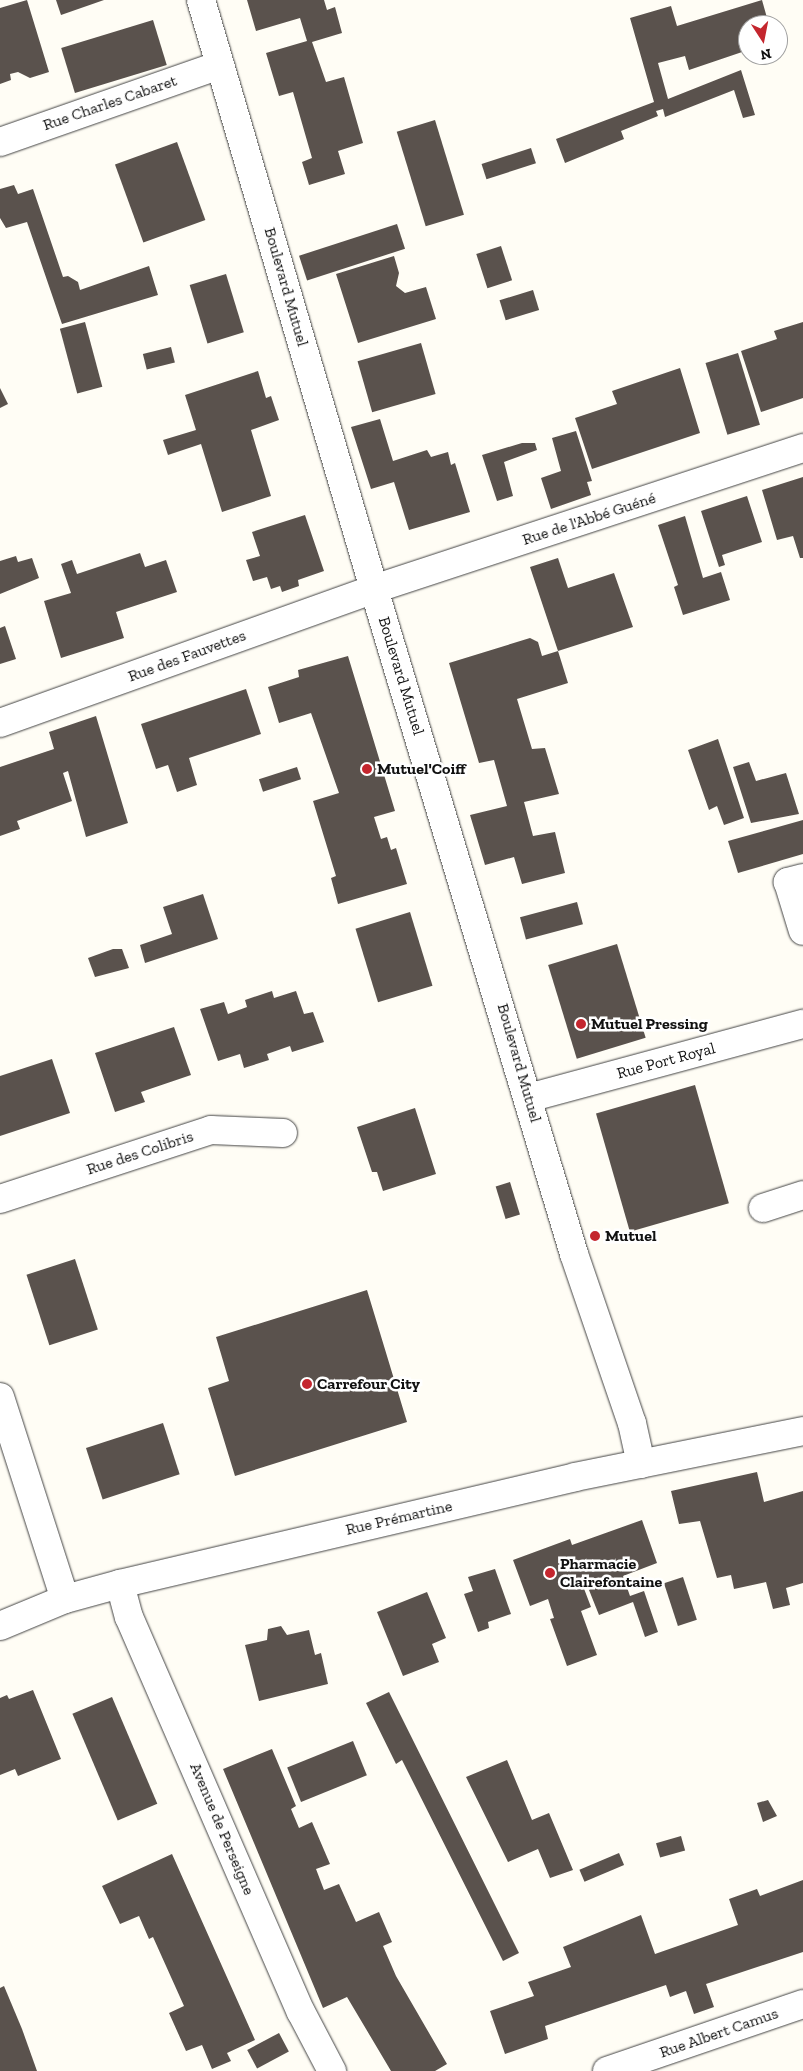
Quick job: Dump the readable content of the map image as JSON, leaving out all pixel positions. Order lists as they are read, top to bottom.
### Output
{
  "streets": {
    "street": [
      "Rue Charles Cabaret",
      "Boulevard Mutuel",
      "Rue de l'Abbé Guéné",
      "Rue des Fauvettes",
      "Rue Port Royal",
      "Rue des Colibris",
      "Rue Prémartine",
      "Avenue de Perseigne",
      "Rue Albert Camus"
    ]
  },
  "crossings": [
    ["Rue Charles Cabaret", "Boulevard Mutuel"],
    ["Boulevard Mutuel", "Rue de l'Abbé Guéné"],
    ["Boulevard Mutuel", "Rue des Fauvettes"],
    ["Boulevard Mutuel", "Rue Port Royal"],
    ["Boulevard Mutuel", "Rue Prémartine"],
    ["Rue de l'Abbé Guéné", "Rue des Fauvettes"],
    ["Rue Prémartine", "Avenue de Perseigne"]
  ],
  "places": [
    "Mutuel'Coiff",
    "Mutuel Pressing",
    "Mutuel",
    "Carrefour City",
    "Pharmacie Clairefontaine"
  ],
  "north": "bottom"
}
